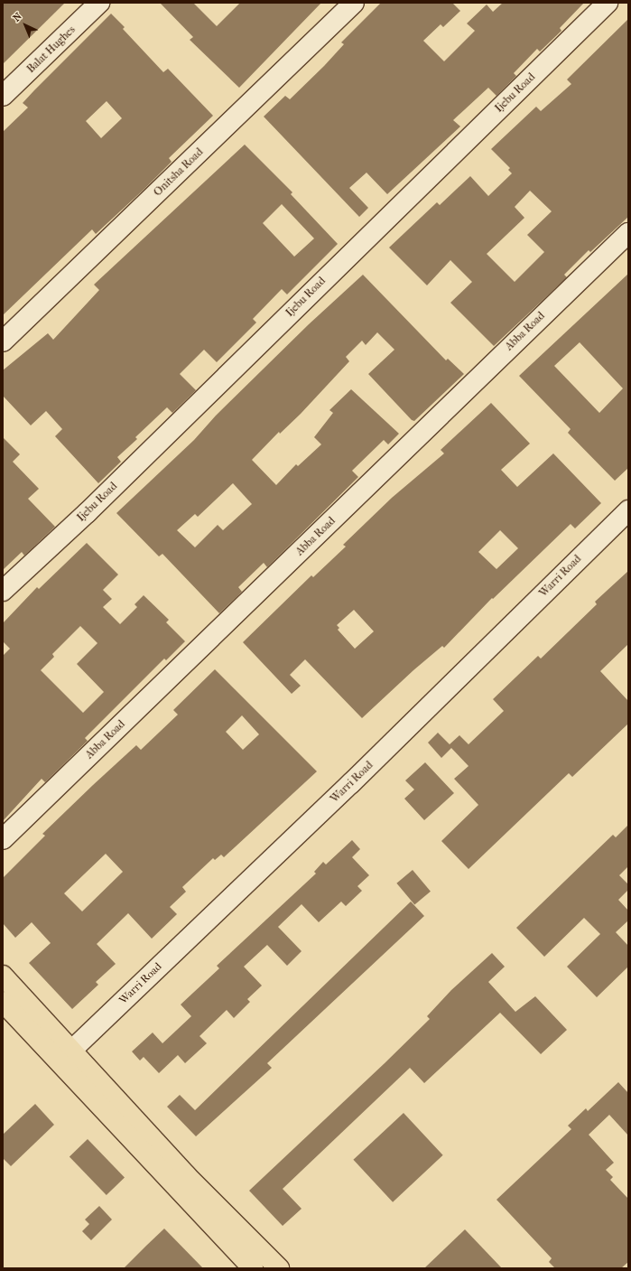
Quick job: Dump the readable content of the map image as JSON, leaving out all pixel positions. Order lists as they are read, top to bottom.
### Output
{
  "streets": {
    "street": [
      "Balat Hughes",
      "Ijebu Road",
      "Onitsha Road",
      "Abba Road",
      "Warri Road"
    ]
  },
  "north": "top left"
}
